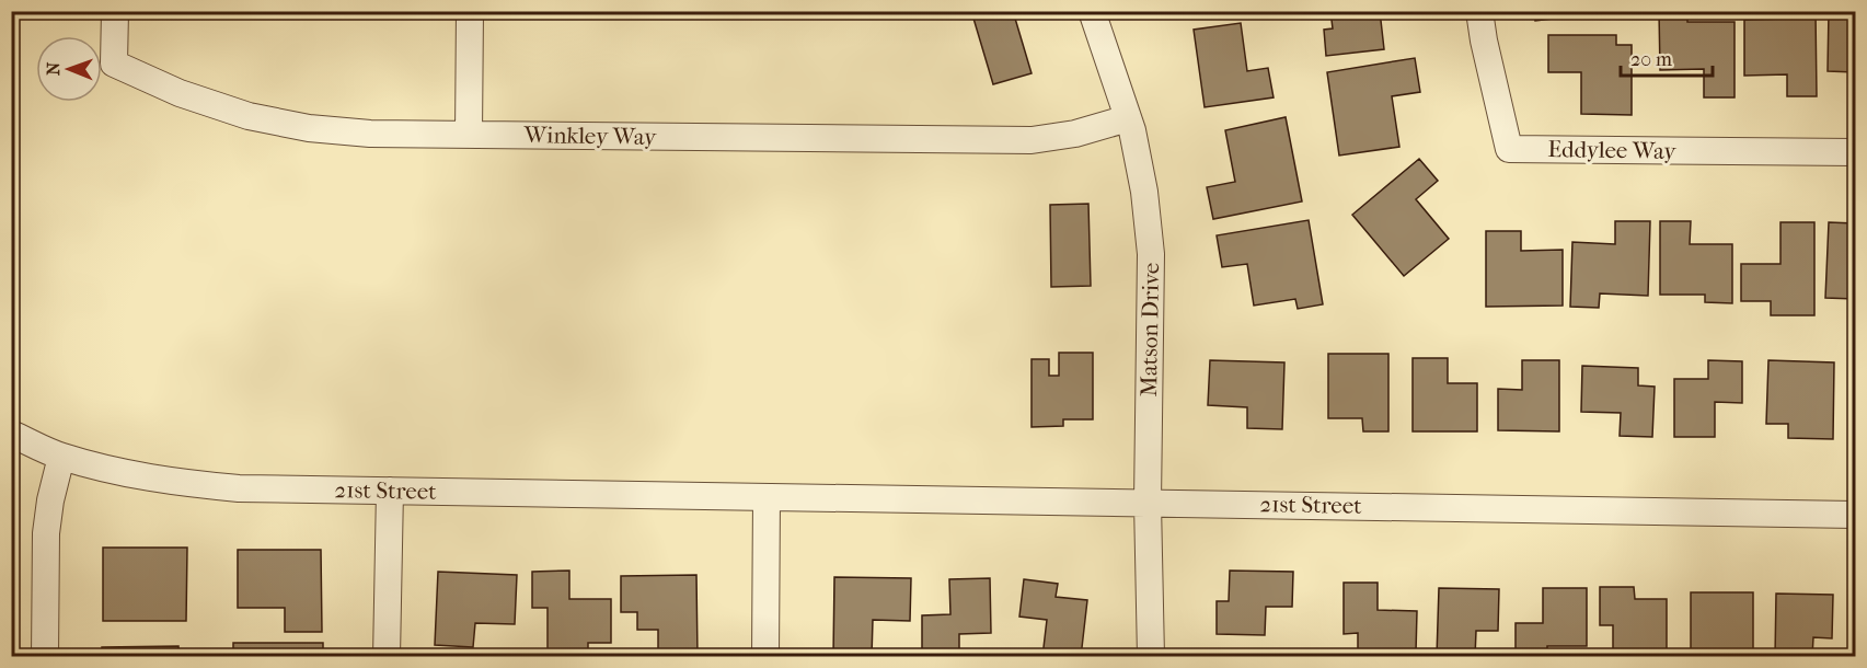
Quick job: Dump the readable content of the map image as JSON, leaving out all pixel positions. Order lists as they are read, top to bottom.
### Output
{
  "streets": {
    "street": [
      "Winkley Way",
      "Eddylee Way",
      "Matson Drive",
      "21st Street"
    ]
  },
  "crossings": [
    ["Winkley Way", "Matson Drive"],
    ["Matson Drive", "21st Street"]
  ],
  "scale_bar": "20 m",
  "north": "left"
}
